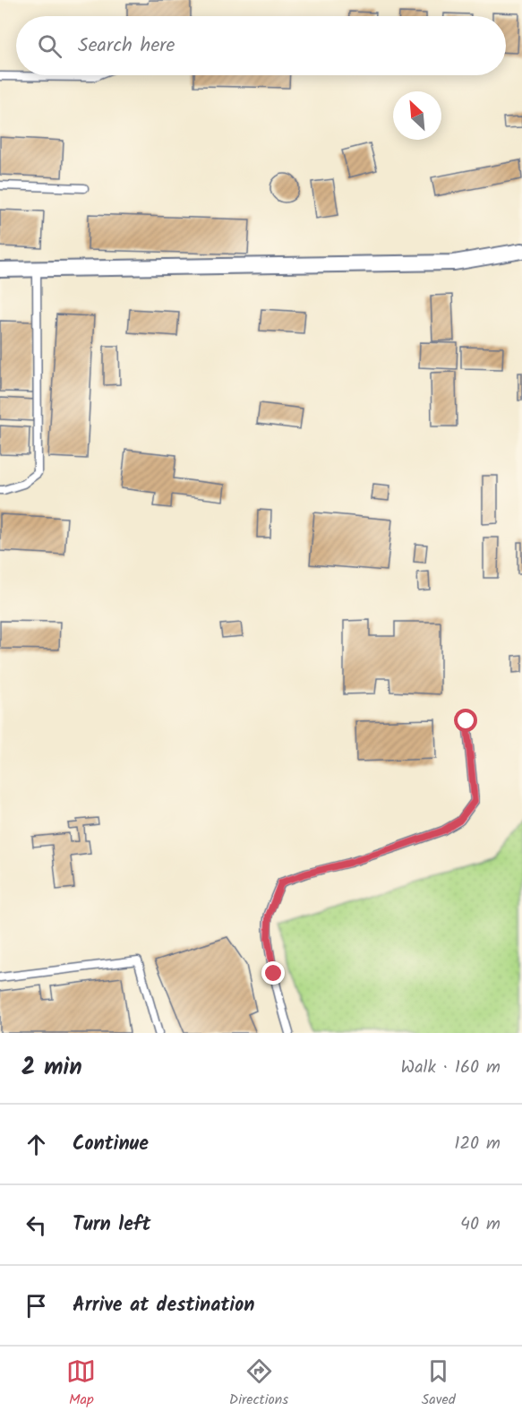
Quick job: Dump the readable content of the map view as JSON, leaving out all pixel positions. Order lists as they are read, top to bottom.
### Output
{
  "north": "top left",
  "page": {
    "search": "Search here",
    "heading": ["2 min", "Walk · 160 m"],
    "list": [
      ["Continue", "120 m"],
      ["Turn left", "40 m"],
      "Arrive at destination"
    ],
    "nav": ["Map", "Directions", "Saved"]
  }
}
